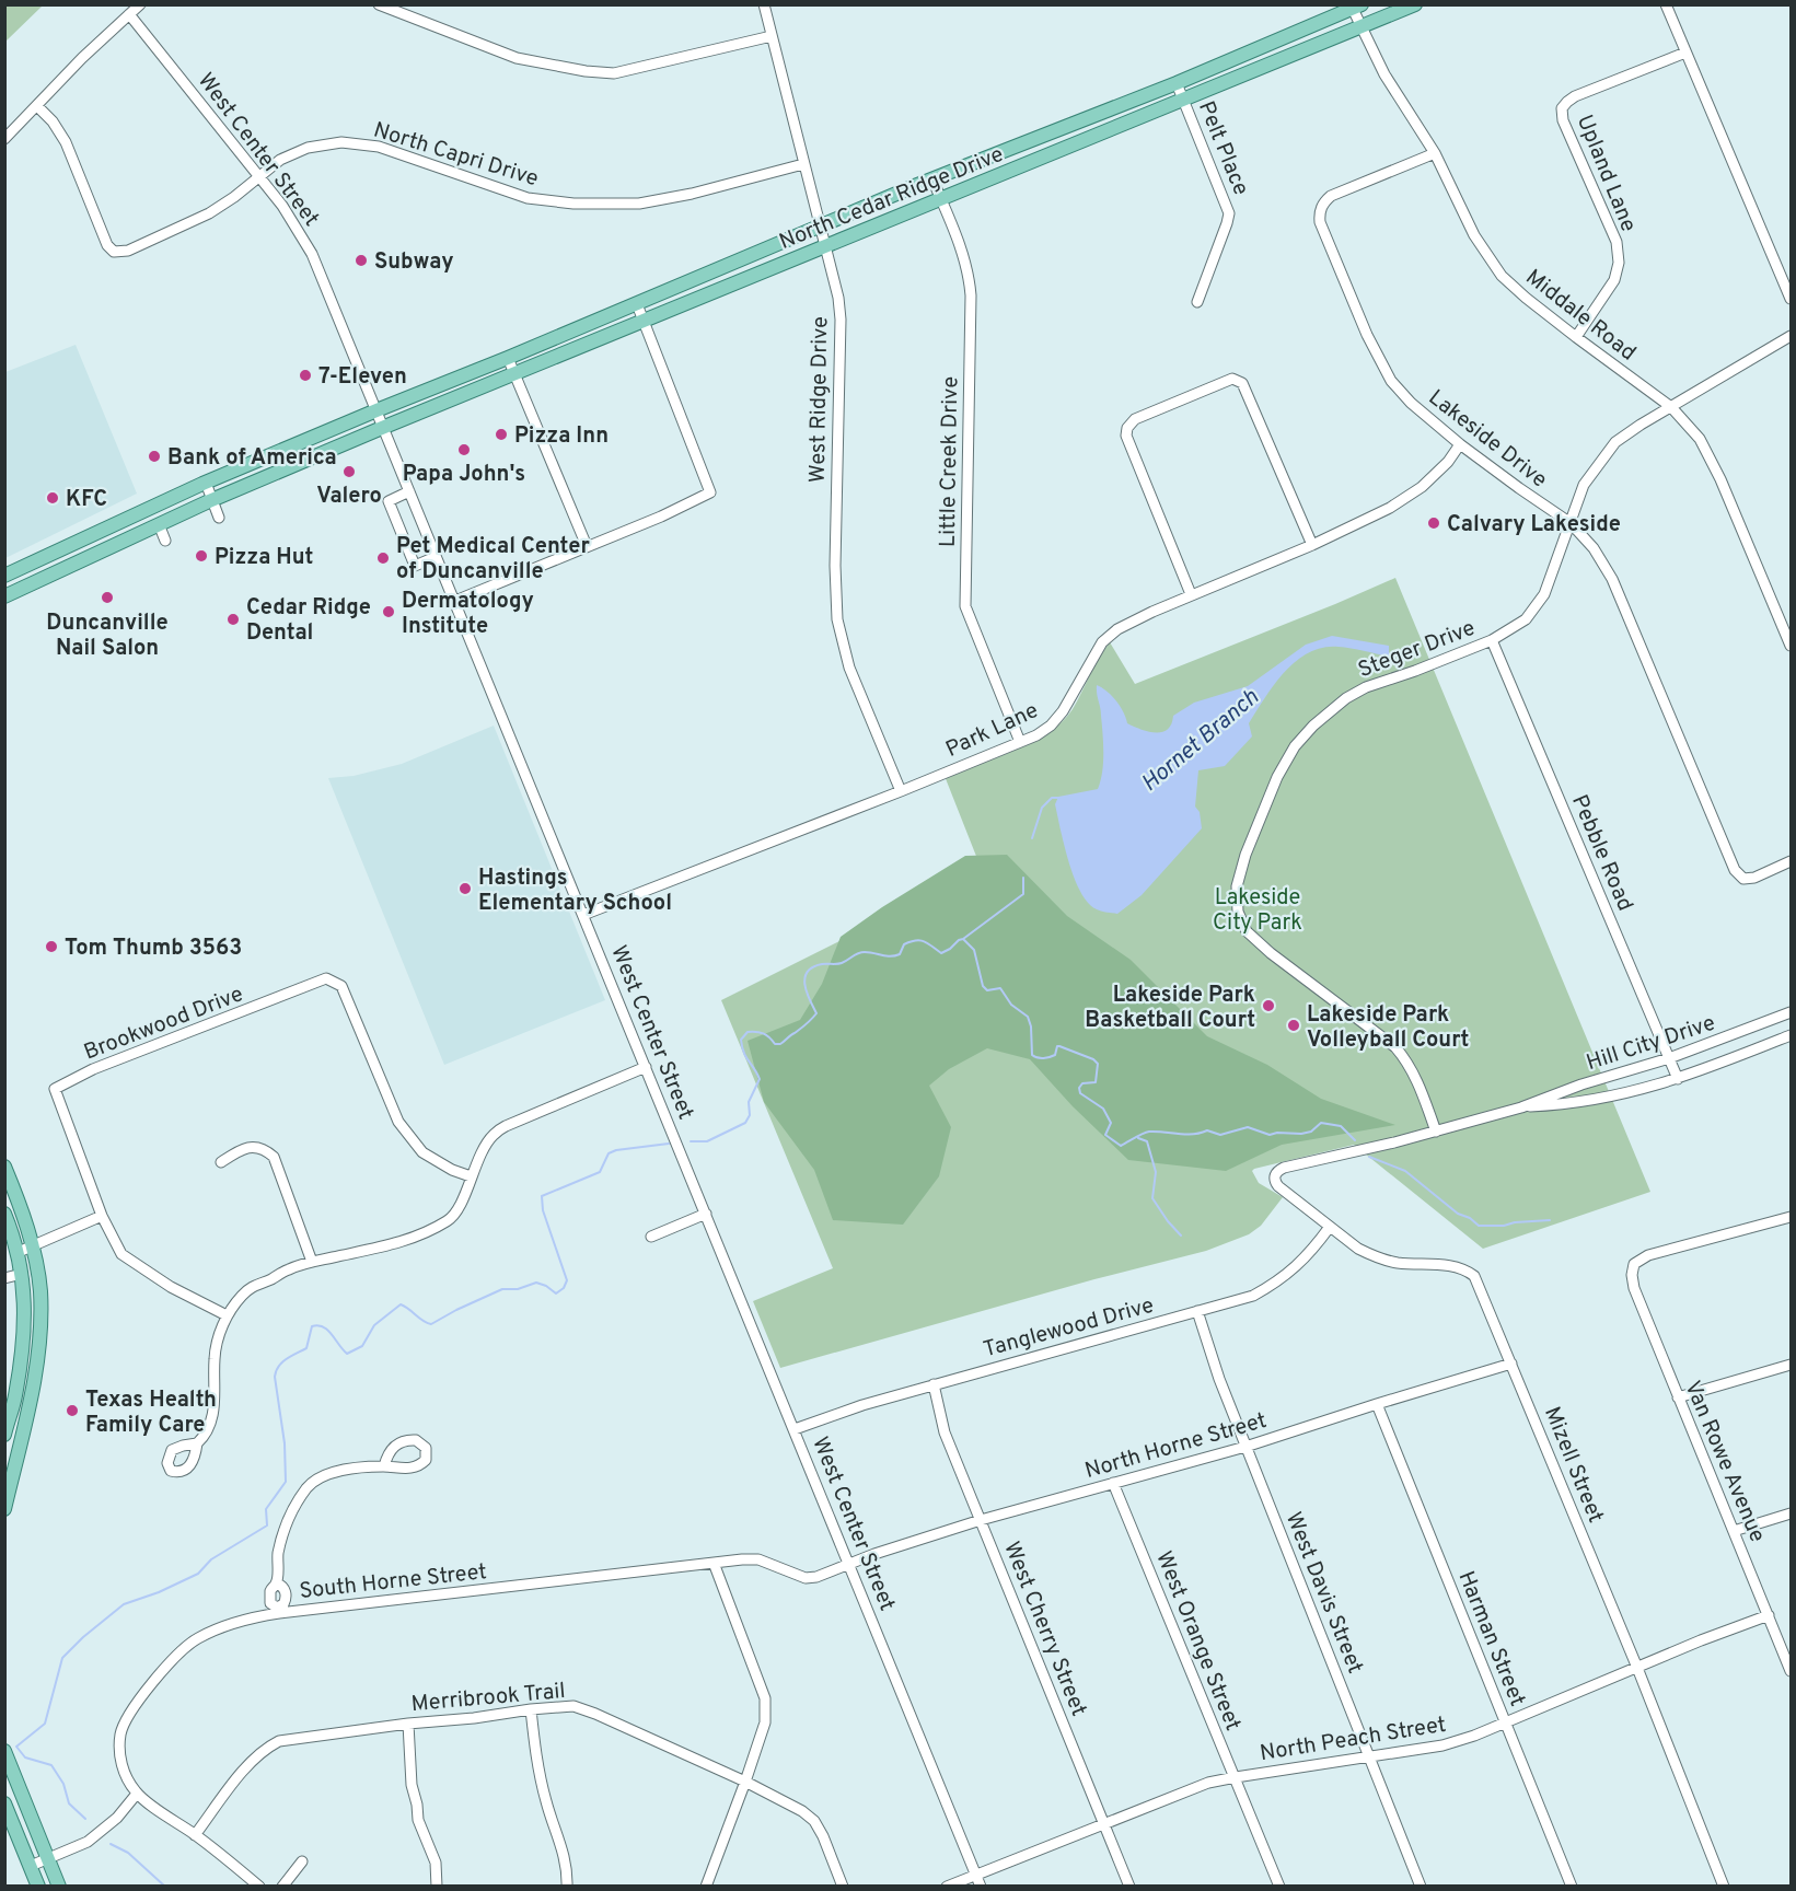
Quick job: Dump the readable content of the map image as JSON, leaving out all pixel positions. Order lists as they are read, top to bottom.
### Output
{
  "streets": {
    "main road": ["North Cedar Ridge Drive"],
    "street": [
      "Pelt Place",
      "West Center Street",
      "North Capri Drive",
      "Upland Lane",
      "Middale Road",
      "West Ridge Drive",
      "Lakeside Drive",
      "Little Creek Drive",
      "Steger Drive",
      "Park Lane",
      "Pebble Road",
      "Brookwood Drive",
      "Hill City Drive",
      "Tanglewood Drive",
      "North Horne Street",
      "Van Rowe Avenue",
      "Mizell Street",
      "South Horne Street",
      "West Davis Street",
      "West Cherry Street",
      "Harman Street",
      "West Orange Street",
      "Merribrook Trail",
      "North Peach Street"
    ]
  },
  "crossings": [
    ["Pelt Place", "North Cedar Ridge Drive"],
    ["West Center Street", "North Capri Drive"],
    ["West Center Street", "North Cedar Ridge Drive"],
    ["West Center Street", "Park Lane"],
    ["West Center Street", "Tanglewood Drive"],
    ["West Center Street", "North Horne Street"],
    ["West Center Street", "South Horne Street"],
    ["West Center Street", "North Peach Street"],
    ["North Capri Drive", "West Ridge Drive"],
    ["Upland Lane", "Middale Road"],
    ["North Cedar Ridge Drive", "Middale Road"],
    ["North Cedar Ridge Drive", "West Ridge Drive"],
    ["North Cedar Ridge Drive", "Little Creek Drive"],
    ["Middale Road", "Lakeside Drive"],
    ["Middale Road", "Steger Drive"],
    ["West Ridge Drive", "Park Lane"],
    ["Lakeside Drive", "Steger Drive"],
    ["Lakeside Drive", "Park Lane"],
    ["Little Creek Drive", "Park Lane"],
    ["Steger Drive", "Pebble Road"],
    ["Steger Drive", "Hill City Drive"],
    ["Pebble Road", "Hill City Drive"],
    ["Hill City Drive", "Mizell Street"],
    ["Tanglewood Drive", "Mizell Street"],
    ["Tanglewood Drive", "West Davis Street"],
    ["Tanglewood Drive", "West Cherry Street"],
    ["North Horne Street", "Mizell Street"],
    ["North Horne Street", "South Horne Street"],
    ["North Horne Street", "West Davis Street"],
    ["North Horne Street", "West Cherry Street"],
    ["North Horne Street", "Harman Street"],
    ["North Horne Street", "West Orange Street"],
    ["Van Rowe Avenue", "North Peach Street"],
    ["Mizell Street", "North Peach Street"],
    ["South Horne Street", "Merribrook Trail"],
    ["West Davis Street", "North Peach Street"],
    ["West Cherry Street", "North Peach Street"],
    ["Harman Street", "North Peach Street"],
    ["West Orange Street", "North Peach Street"]
  ],
  "water": ["Hornet Branch"],
  "parks": ["Lakeside City Park"],
  "places": [
    "Subway",
    "7-Eleven",
    "Pizza Inn",
    "Papa John's",
    "Bank of America",
    "Valero",
    "KFC",
    "Calvary Lakeside",
    "Pizza Hut",
    "Pet Medical Center of Duncanville",
    "Duncanville Nail Salon",
    "Dermatology Institute",
    "Cedar Ridge Dental",
    "Hastings Elementary School",
    "Tom Thumb 3563",
    "Lakeside Park Basketball Court",
    "Lakeside Park Volleyball Court",
    "Texas Health Family Care"
  ]
}
